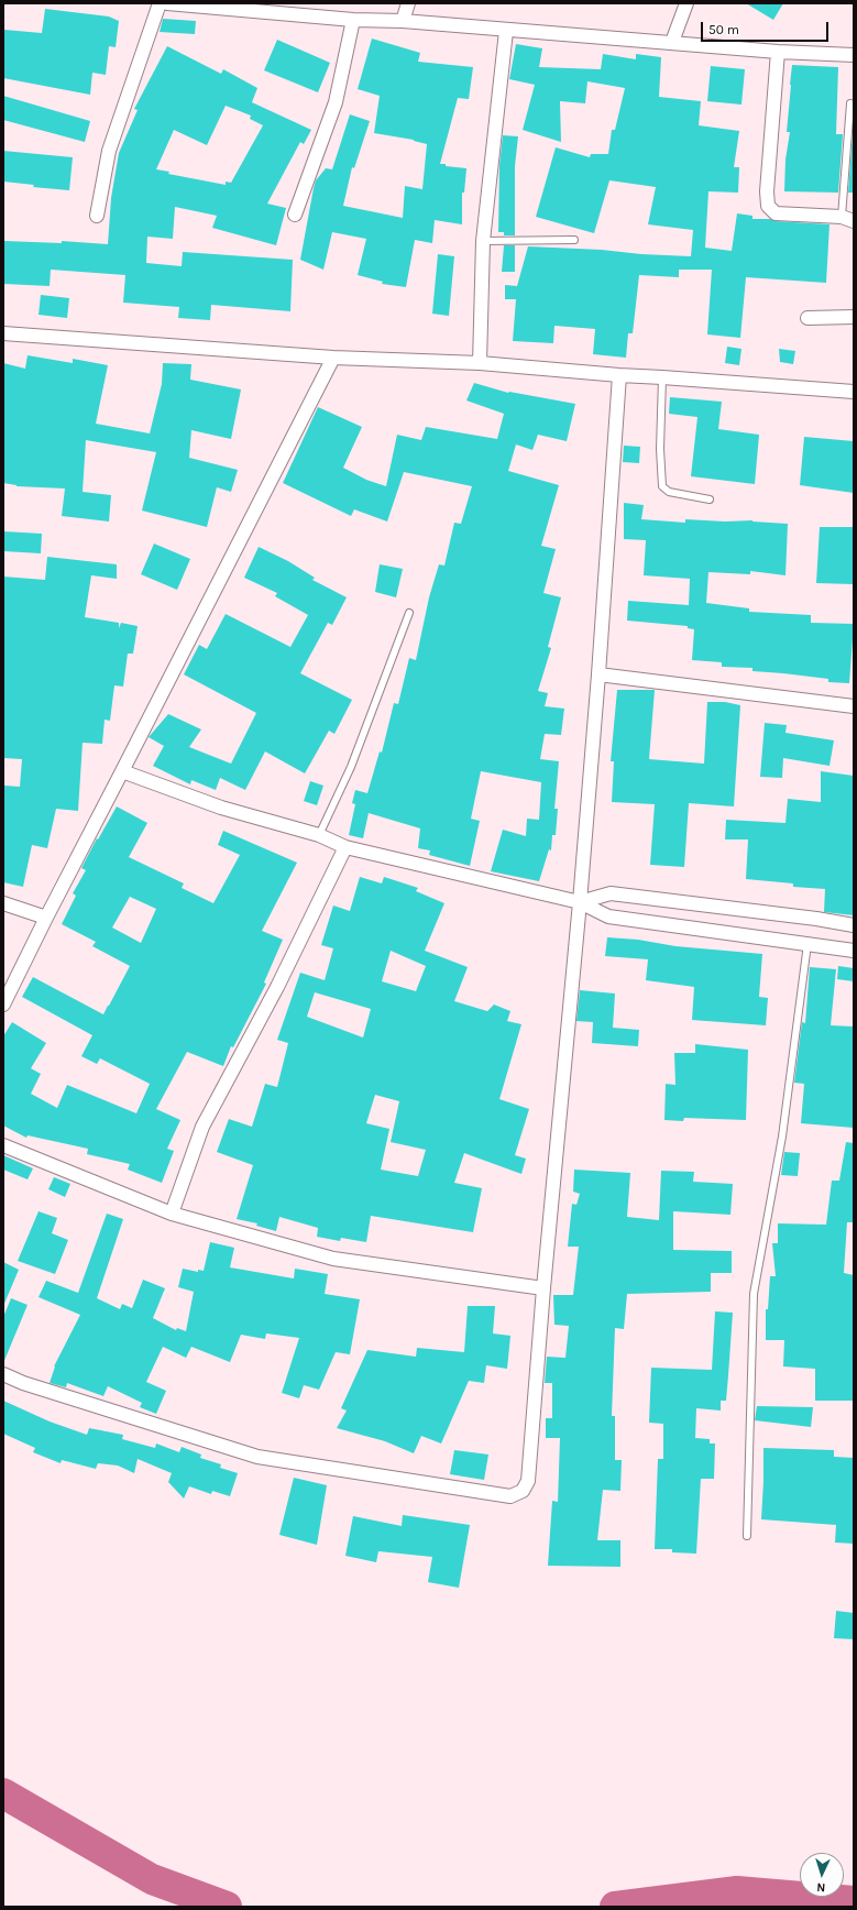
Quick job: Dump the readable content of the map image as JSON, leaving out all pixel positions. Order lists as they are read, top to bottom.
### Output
{
  "scale_bar": "50 m",
  "north": "bottom"
}
